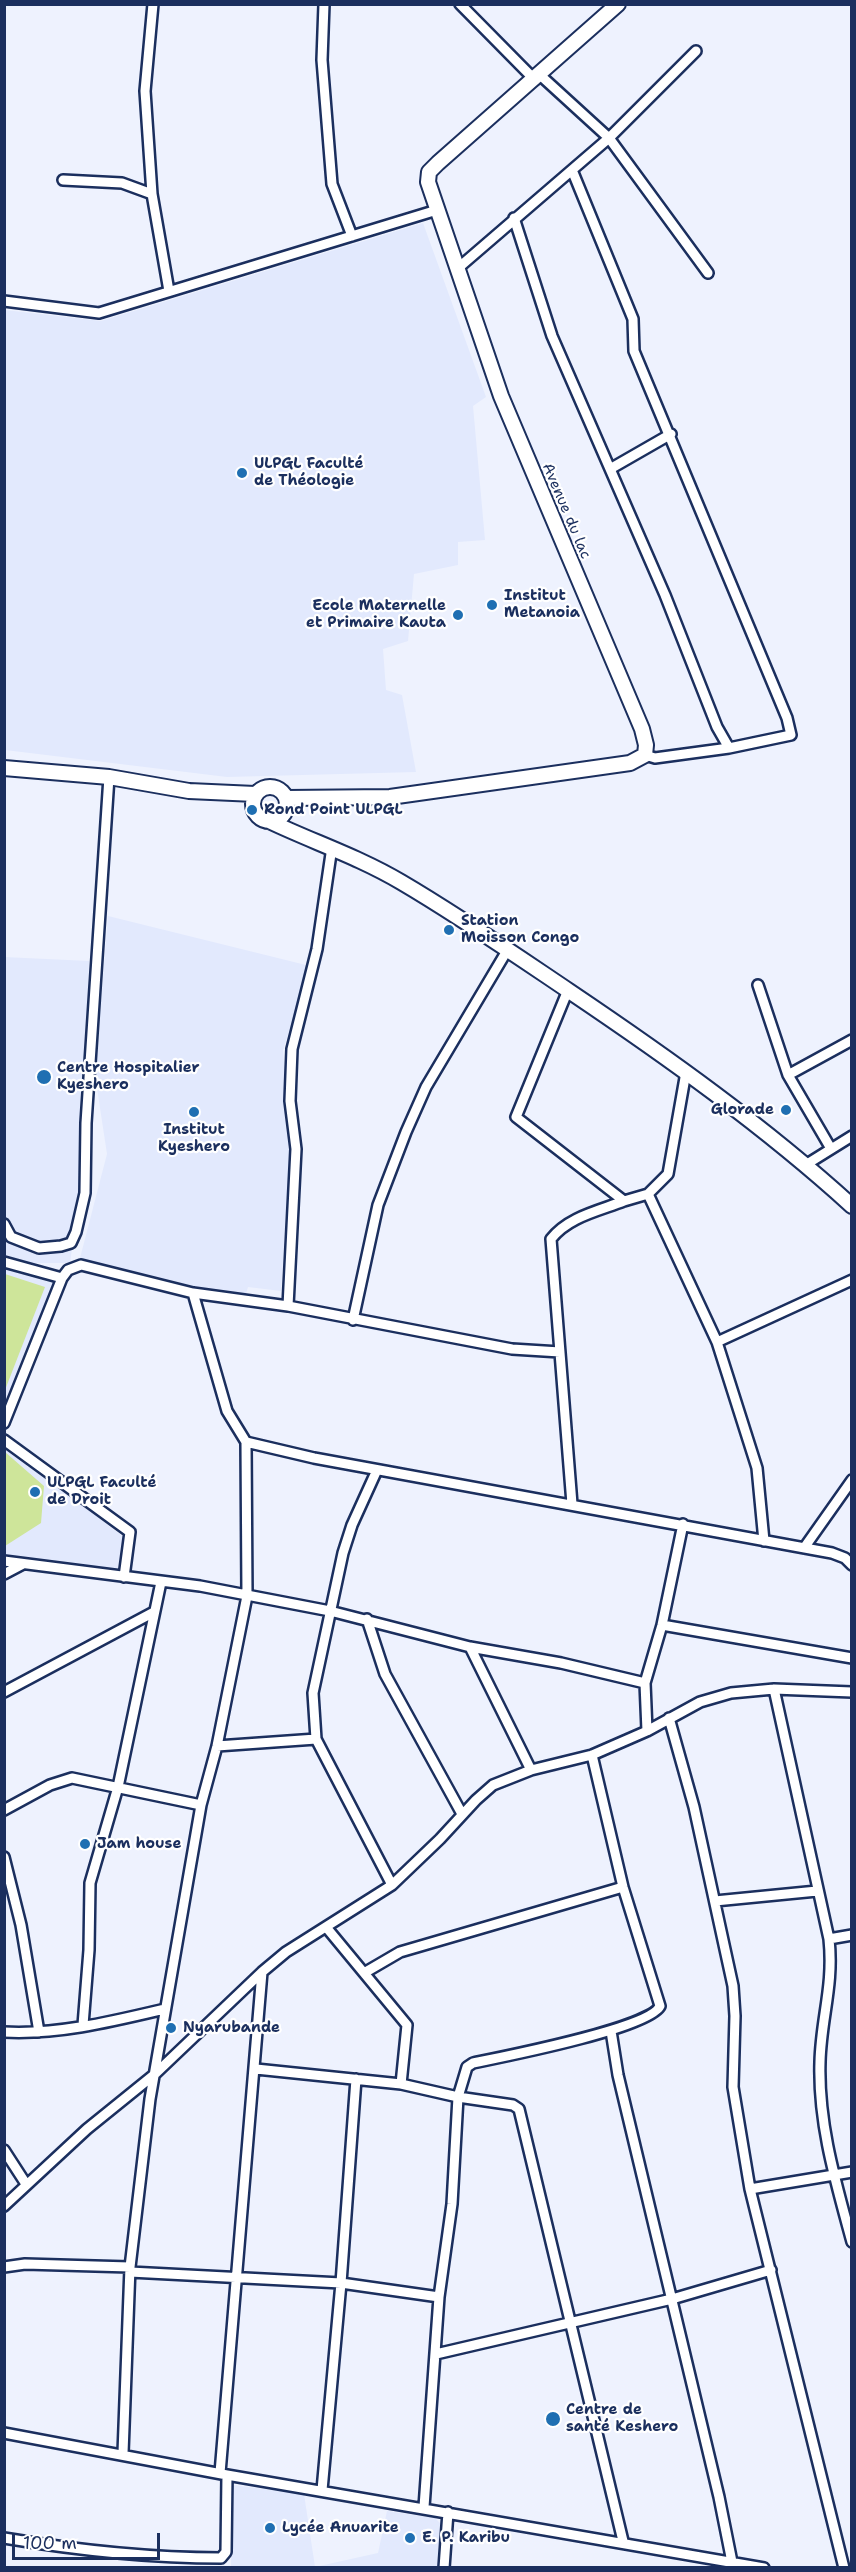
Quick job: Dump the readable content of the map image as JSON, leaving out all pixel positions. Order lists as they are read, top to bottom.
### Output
{
  "streets": {
    "main road": ["Avenue du lac"]
  },
  "places": [
    "ULPGL Faculté de Théologie",
    "Institut Metanoia",
    "Ecole Maternelle et Primaire Kauta",
    "Rond Point ULPGL",
    "Station Moisson Congo",
    "Centre Hospitalier Kyeshero",
    "Glorade",
    "Institut Kyeshero",
    "ULPGL Faculté de Droit",
    "Jam house",
    "Nyarubande",
    "Centre de santé Keshero",
    "Lycée Anuarite",
    "E. P. Karibu"
  ],
  "scale_bar": "100 m"
}
